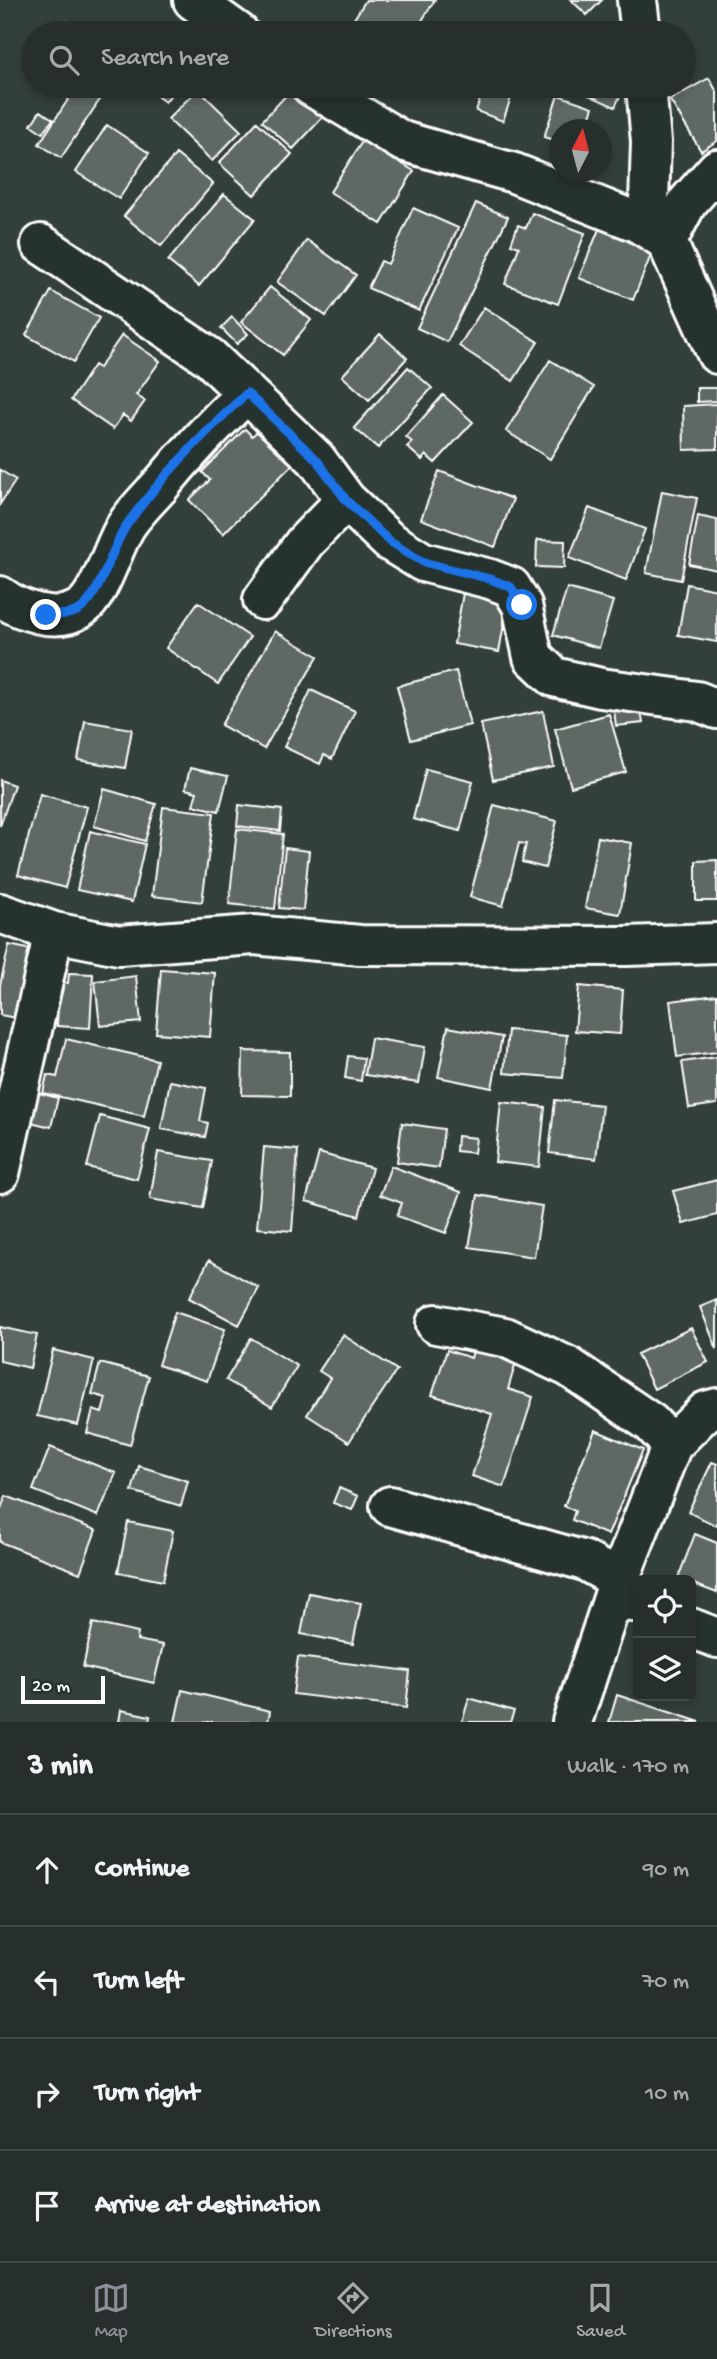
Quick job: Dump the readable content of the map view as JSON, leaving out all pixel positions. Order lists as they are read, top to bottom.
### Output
{
  "scale_bar": "20 m",
  "north": "top",
  "page": {
    "search": "Search here",
    "scale": "20 m",
    "heading": ["3 min", "Walk · 170 m"],
    "list": [
      ["Continue", "90 m"],
      ["Turn left", "70 m"],
      ["Turn right", "10 m"],
      "Arrive at destination"
    ],
    "nav": ["Map", "Directions", "Saved"]
  }
}
